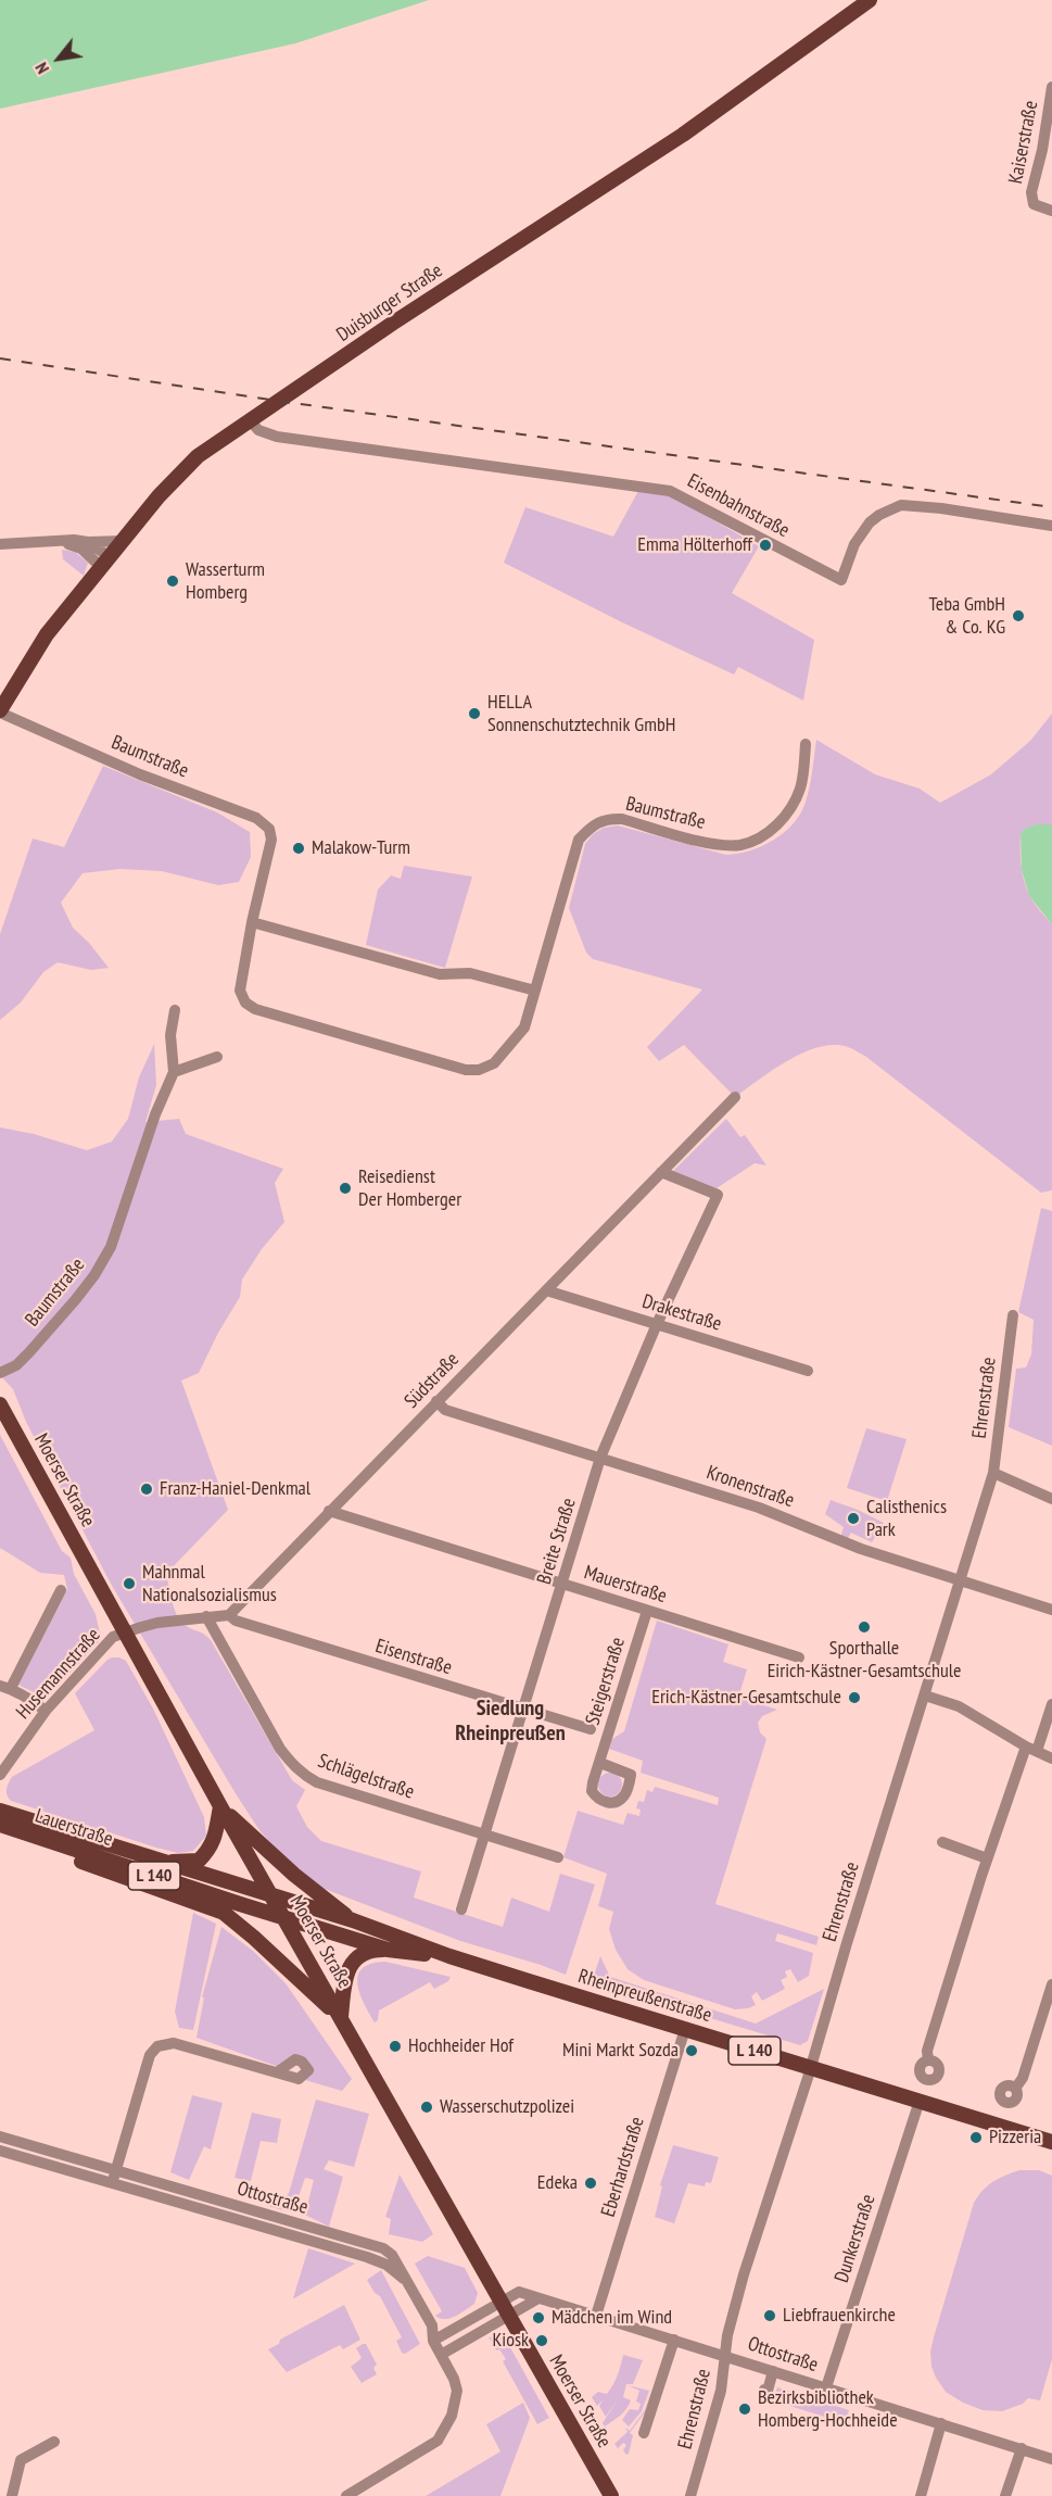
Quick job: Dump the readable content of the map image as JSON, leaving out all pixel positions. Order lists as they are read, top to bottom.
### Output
{
  "streets": {
    "main road": [
      "Duisburger Straße",
      "Moerser Straße",
      "Lauerstraße",
      "L 140",
      "Rheinpreußenstraße"
    ],
    "street": [
      "Kaiserstraße",
      "Eisenbahnstraße",
      "Baumstraße",
      "Drakestraße",
      "Südstraße",
      "Ehrenstraße",
      "Kronenstraße",
      "Breite Straße",
      "Mauerstraße",
      "Eisenstraße",
      "Husemannstraße",
      "Steigerstraße",
      "Schlägelstraße",
      "Eberhardstraße",
      "Ottostraße",
      "Dunkerstraße"
    ]
  },
  "crossings": [
    ["Duisburger Straße", "Eisenbahnstraße"],
    ["Duisburger Straße", "Baumstraße"],
    ["Drakestraße", "Südstraße"],
    ["Drakestraße", "Breite Straße"],
    ["Südstraße", "Kronenstraße"],
    ["Südstraße", "Breite Straße"],
    ["Südstraße", "Mauerstraße"],
    ["Südstraße", "Eisenstraße"],
    ["Ehrenstraße", "Kronenstraße"],
    ["Ehrenstraße", "Rheinpreußenstraße"],
    ["Ehrenstraße", "Ottostraße"],
    ["Moerser Straße", "Husemannstraße"],
    ["Moerser Straße", "Lauerstraße"],
    ["Moerser Straße", "Rheinpreußenstraße"],
    ["Moerser Straße", "Ottostraße"],
    ["Kronenstraße", "Breite Straße"],
    ["Breite Straße", "Mauerstraße"],
    ["Breite Straße", "Eisenstraße"],
    ["Breite Straße", "Schlägelstraße"],
    ["Mauerstraße", "Steigerstraße"],
    ["Lauerstraße", "Rheinpreußenstraße"],
    ["Rheinpreußenstraße", "Eberhardstraße"],
    ["Rheinpreußenstraße", "Dunkerstraße"],
    ["Eberhardstraße", "Ottostraße"],
    ["Ottostraße", "Dunkerstraße"]
  ],
  "districts": ["Siedlung Rheinpreußen"],
  "places": [
    "Emma Hölterhoff",
    "Wasserturm Homberg",
    "Teba GmbH & Co. KG",
    "HELLA Sonnenschutztechnik GmbH",
    "Malakow-Turm",
    "Reisedienst Der Homberger",
    "Franz-Haniel-Denkmal",
    "Calisthenics Park",
    "Mahnmal Nationalsozialismus",
    "Sporthalle Eirich-Kästner-Gesamtschule",
    "Erich-Kästner-Gesamtschule",
    "Hochheider Hof",
    "Mini Markt Sozda",
    "Wasserschutzpolizei",
    "Pizzeria",
    "Edeka",
    "Liebfrauenkirche",
    "Mädchen im Wind",
    "Kiosk",
    "Bezirksbibliothek Homberg-Hochheide"
  ],
  "north": "bottom left"
}
